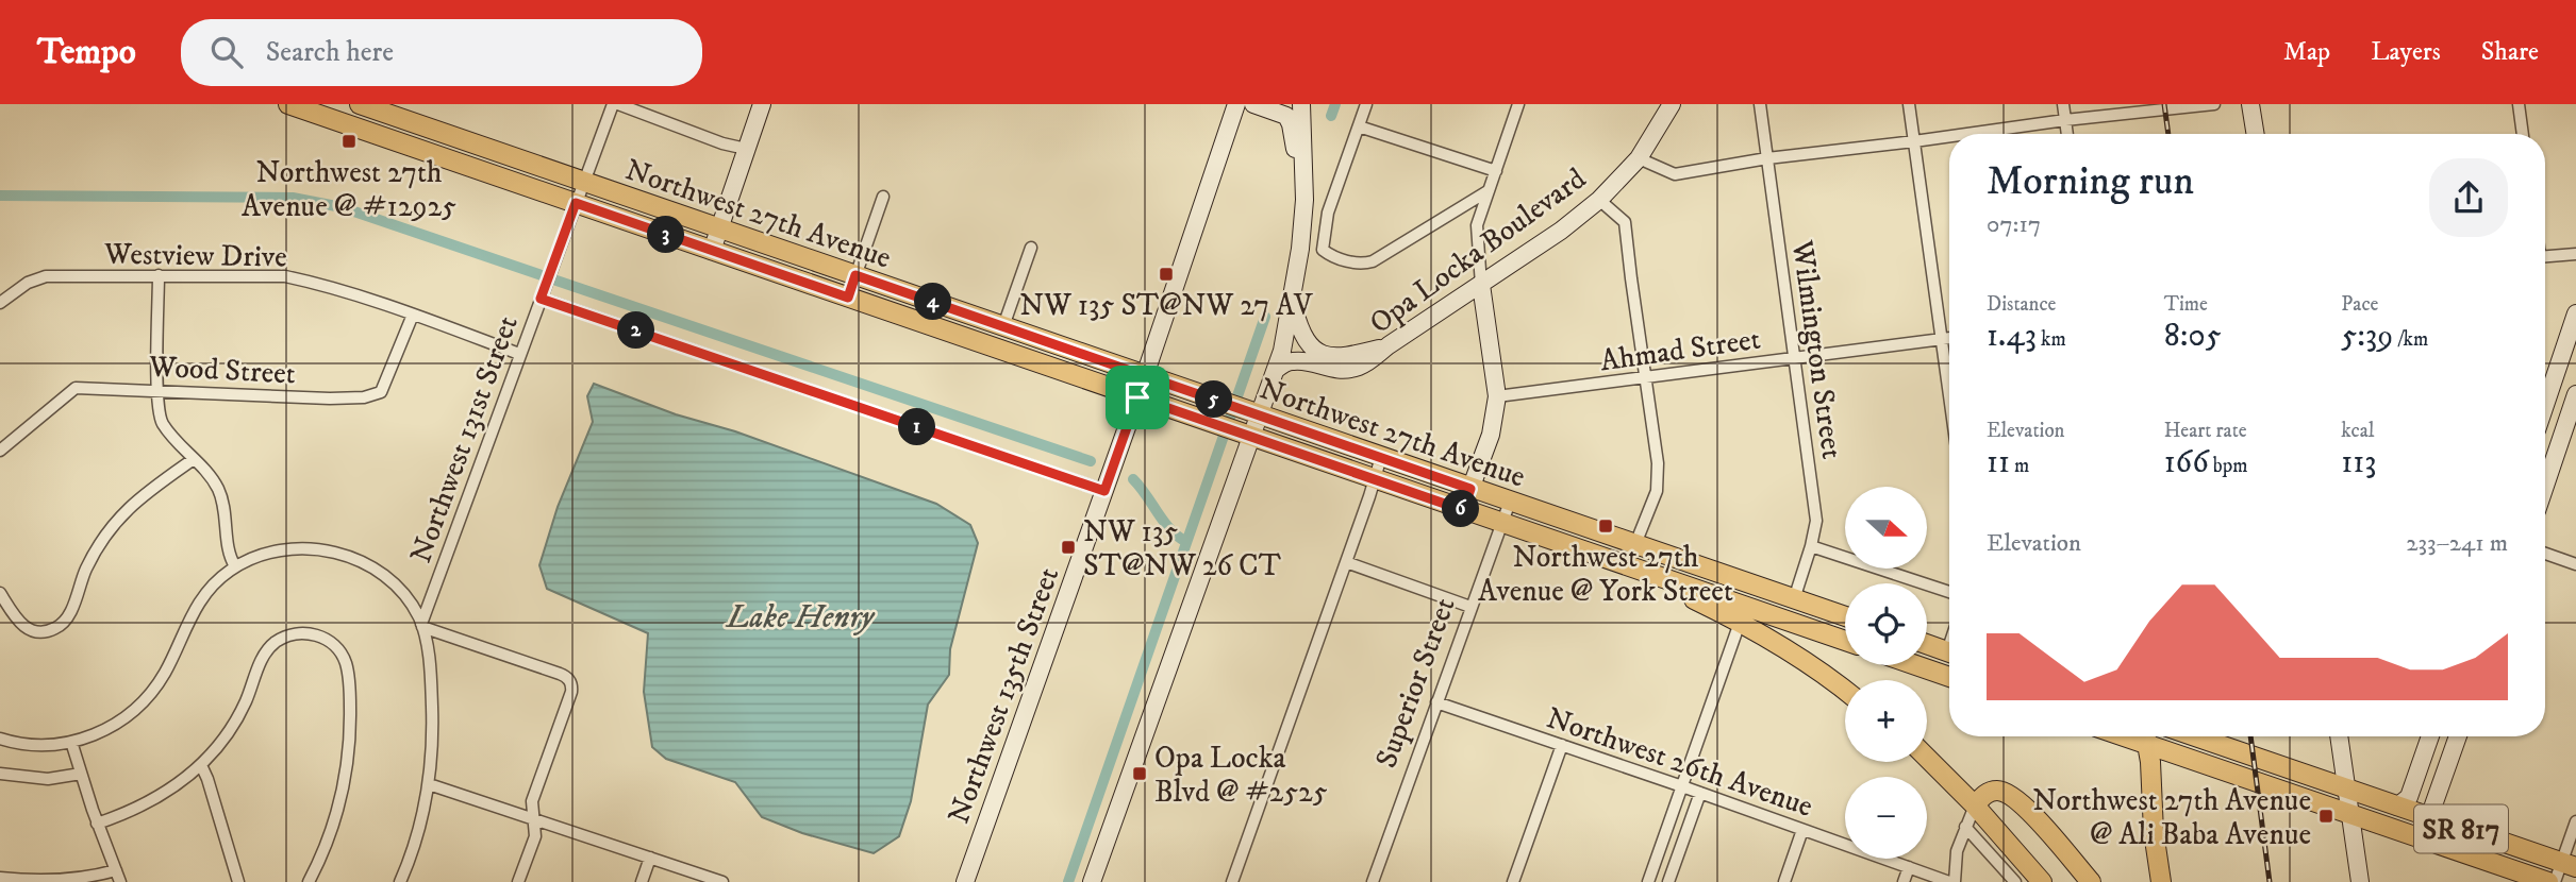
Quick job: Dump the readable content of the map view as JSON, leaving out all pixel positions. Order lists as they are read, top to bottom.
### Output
{
  "streets": {
    "main road": [
      "Northwest 27th Avenue",
      "Opa Locka Boulevard",
      "Northwest 135th Street",
      "SR 817"
    ],
    "street": [
      "Westview Drive",
      "Ahmad Street",
      "Wilmington Street",
      "Wood Street",
      "Northwest 131st Street",
      "Superior Street",
      "Northwest 26th Avenue"
    ]
  },
  "crossings": [
    ["Northwest 27th Avenue", "Wilmington Street"],
    ["Northwest 27th Avenue", "Northwest 131st Street"],
    ["Northwest 27th Avenue", "Superior Street"],
    ["Northwest 27th Avenue", "Northwest 135th Street"],
    ["Westview Drive", "Wood Street"],
    ["Westview Drive", "Northwest 131st Street"],
    ["Ahmad Street", "Wilmington Street"],
    ["Superior Street", "Northwest 26th Avenue"]
  ],
  "water": ["Lake Henry"],
  "places": {
    "transit": [
      "Northwest 27th Avenue @ #12925",
      "NW 135 ST@NW 27 AV",
      "Northwest 27th Avenue @ York Street",
      "NW 135 ST@NW 26 CT",
      "Opa Locka Blvd @ #2525",
      "Northwest 27th Avenue @ Ali Baba Avenue"
    ]
  },
  "north": "right",
  "page": {
    "header": "Tempo",
    "search": "Search here",
    "nav": ["Map", "Layers", "Share"],
    "heading": ["Morning run", "07:17"],
    "pins": [
      "3",
      "4",
      "2",
      "5",
      "1",
      "6"
    ],
    "stats": [
      ["Distance", "1.43 km"],
      ["Time", "8:05"],
      ["Pace", "5:39 /km"],
      ["Elevation", "11 m"],
      ["Heart rate", "166 bpm"],
      ["kcal", "113"]
    ],
    "map_buttons": ["+", "−"],
    "chart": ["Elevation", "233–241 m"]
  }
}
